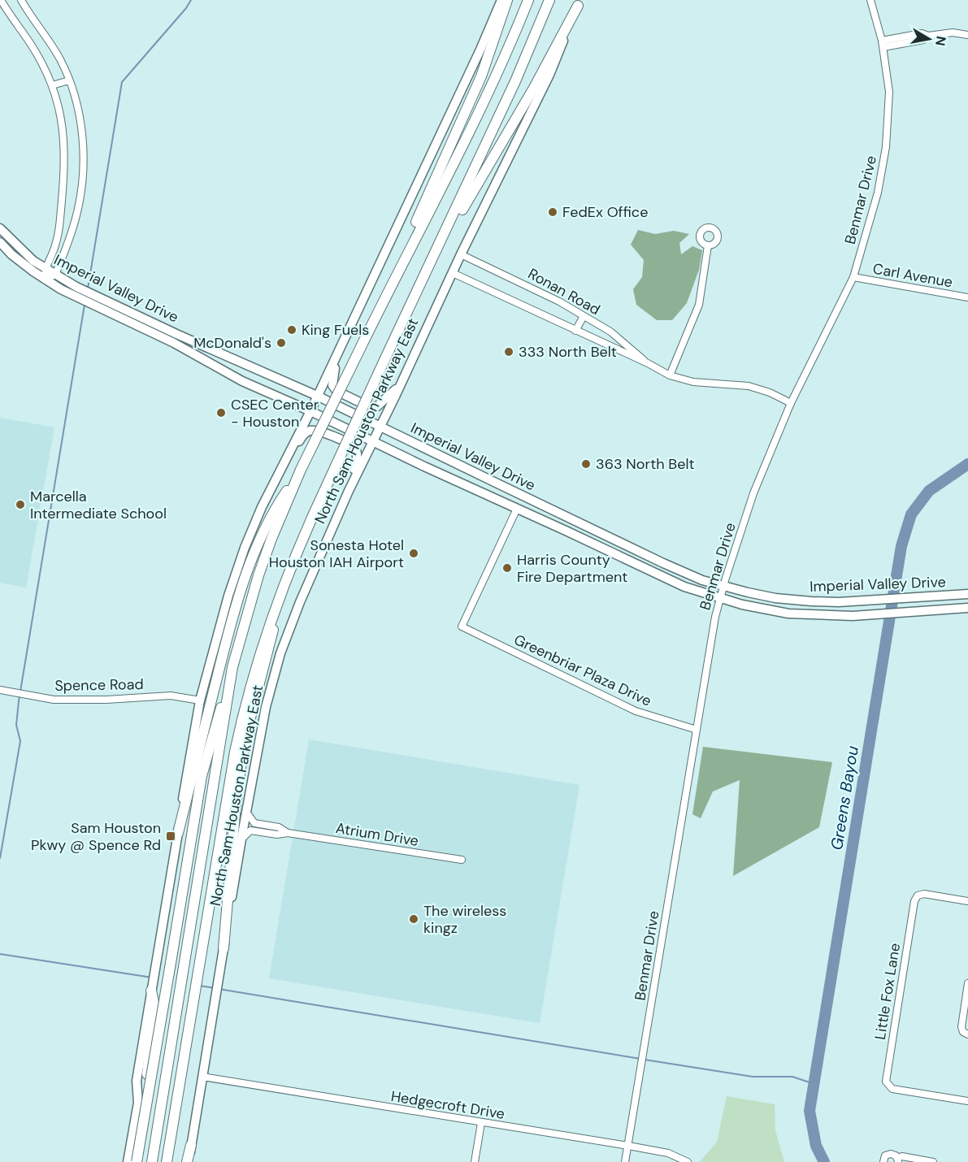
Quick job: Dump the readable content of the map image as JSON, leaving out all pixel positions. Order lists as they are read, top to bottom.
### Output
{
  "streets": {
    "highway": ["North Sam Houston Parkway East"],
    "main road": ["Imperial Valley Drive"],
    "street": [
      "Benmar Drive",
      "Carl Avenue",
      "Ronan Road",
      "Greenbriar Plaza Drive",
      "Spence Road",
      "Atrium Drive",
      "Little Fox Lane",
      "Hedgecroft Drive"
    ]
  },
  "crossings": [
    ["Benmar Drive", "Carl Avenue"],
    ["Benmar Drive", "Imperial Valley Drive"],
    ["Benmar Drive", "Ronan Road"],
    ["Benmar Drive", "Greenbriar Plaza Drive"],
    ["Benmar Drive", "Hedgecroft Drive"],
    ["Imperial Valley Drive", "North Sam Houston Parkway East"],
    ["Imperial Valley Drive", "Greenbriar Plaza Drive"],
    ["Ronan Road", "North Sam Houston Parkway East"],
    ["North Sam Houston Parkway East", "Atrium Drive"],
    ["North Sam Houston Parkway East", "Hedgecroft Drive"]
  ],
  "water": ["Greens Bayou"],
  "places": {
    "other": [
      "FedEx Office",
      "King Fuels",
      "McDonald's",
      "333 North Belt",
      "CSEC Center - Houston",
      "363 North Belt",
      "Marcella Intermediate School",
      "Sonesta Hotel Houston IAH Airport",
      "Harris County Fire Department",
      "The wireless kingz"
    ],
    "transit": ["Sam Houston Pkwy @ Spence Rd"]
  },
  "north": "right"
}
